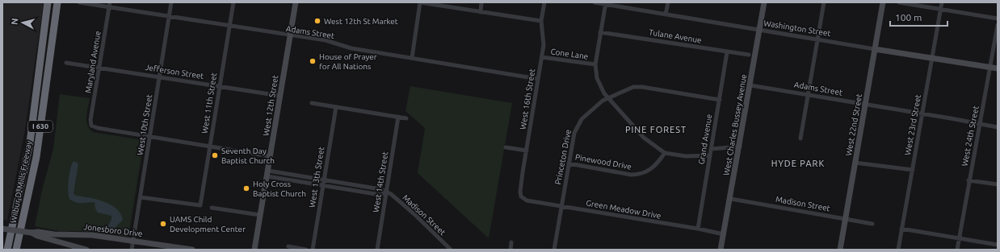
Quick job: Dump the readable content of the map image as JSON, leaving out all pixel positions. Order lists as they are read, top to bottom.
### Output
{
  "streets": {
    "highway": ["I 630", "Wilbur D. Mills Freeway"],
    "street": [
      "Washington Street",
      "Adams Street",
      "Tulane Avenue",
      "Cone Lane",
      "Maryland Avenue",
      "Jefferson Street",
      "West 16th Street",
      "West 11th Street",
      "West 12th Street",
      "West 10th Street",
      "West Charles Bussey Avenue",
      "West 22nd Street",
      "West 23rd Street",
      "West 24th Street",
      "Grand Avenue",
      "Princeton Drive",
      "Pinewood Drive",
      "West 13th Street",
      "West 14th Street",
      "Madison Street",
      "Green Meadow Drive",
      "Jonesboro Drive"
    ]
  },
  "crossings": [
    ["Washington Street", "West Charles Bussey Avenue"],
    ["Washington Street", "West 22nd Street"],
    ["Washington Street", "West 23rd Street"],
    ["Washington Street", "West 24th Street"],
    ["Adams Street", "Maryland Avenue"],
    ["Adams Street", "West 16th Street"],
    ["Adams Street", "West 11th Street"],
    ["Adams Street", "West 12th Street"],
    ["Adams Street", "West 10th Street"],
    ["Adams Street", "West Charles Bussey Avenue"],
    ["Adams Street", "West 22nd Street"],
    ["Adams Street", "West 23rd Street"],
    ["Adams Street", "West 24th Street"],
    ["Tulane Avenue", "Grand Avenue"],
    ["Cone Lane", "West 16th Street"],
    ["Maryland Avenue", "Jefferson Street"],
    ["Maryland Avenue", "West 10th Street"],
    ["Jefferson Street", "West 11th Street"],
    ["Jefferson Street", "West 12th Street"],
    ["Jefferson Street", "West 10th Street"],
    ["West 16th Street", "Green Meadow Drive"],
    ["West 11th Street", "West 10th Street"],
    ["West 12th Street", "Madison Street"],
    ["West 10th Street", "Jonesboro Drive"],
    ["West Charles Bussey Avenue", "Madison Street"],
    ["West Charles Bussey Avenue", "Green Meadow Drive"],
    ["West 22nd Street", "Madison Street"],
    ["Grand Avenue", "Princeton Drive"],
    ["Grand Avenue", "Green Meadow Drive"],
    ["Princeton Drive", "Pinewood Drive"],
    ["Princeton Drive", "Green Meadow Drive"],
    ["West 13th Street", "Madison Street"],
    ["West 14th Street", "Madison Street"]
  ],
  "districts": ["PINE FOREST", "HYDE PARK"],
  "places": [
    "West 12th St Market",
    "House of Prayer for All Nations",
    "Seventh Day Baptist Church",
    "Holy Cross Baptist Church",
    "UAMS Child Development Center"
  ],
  "scale_bar": "100 m",
  "north": "left"
}
